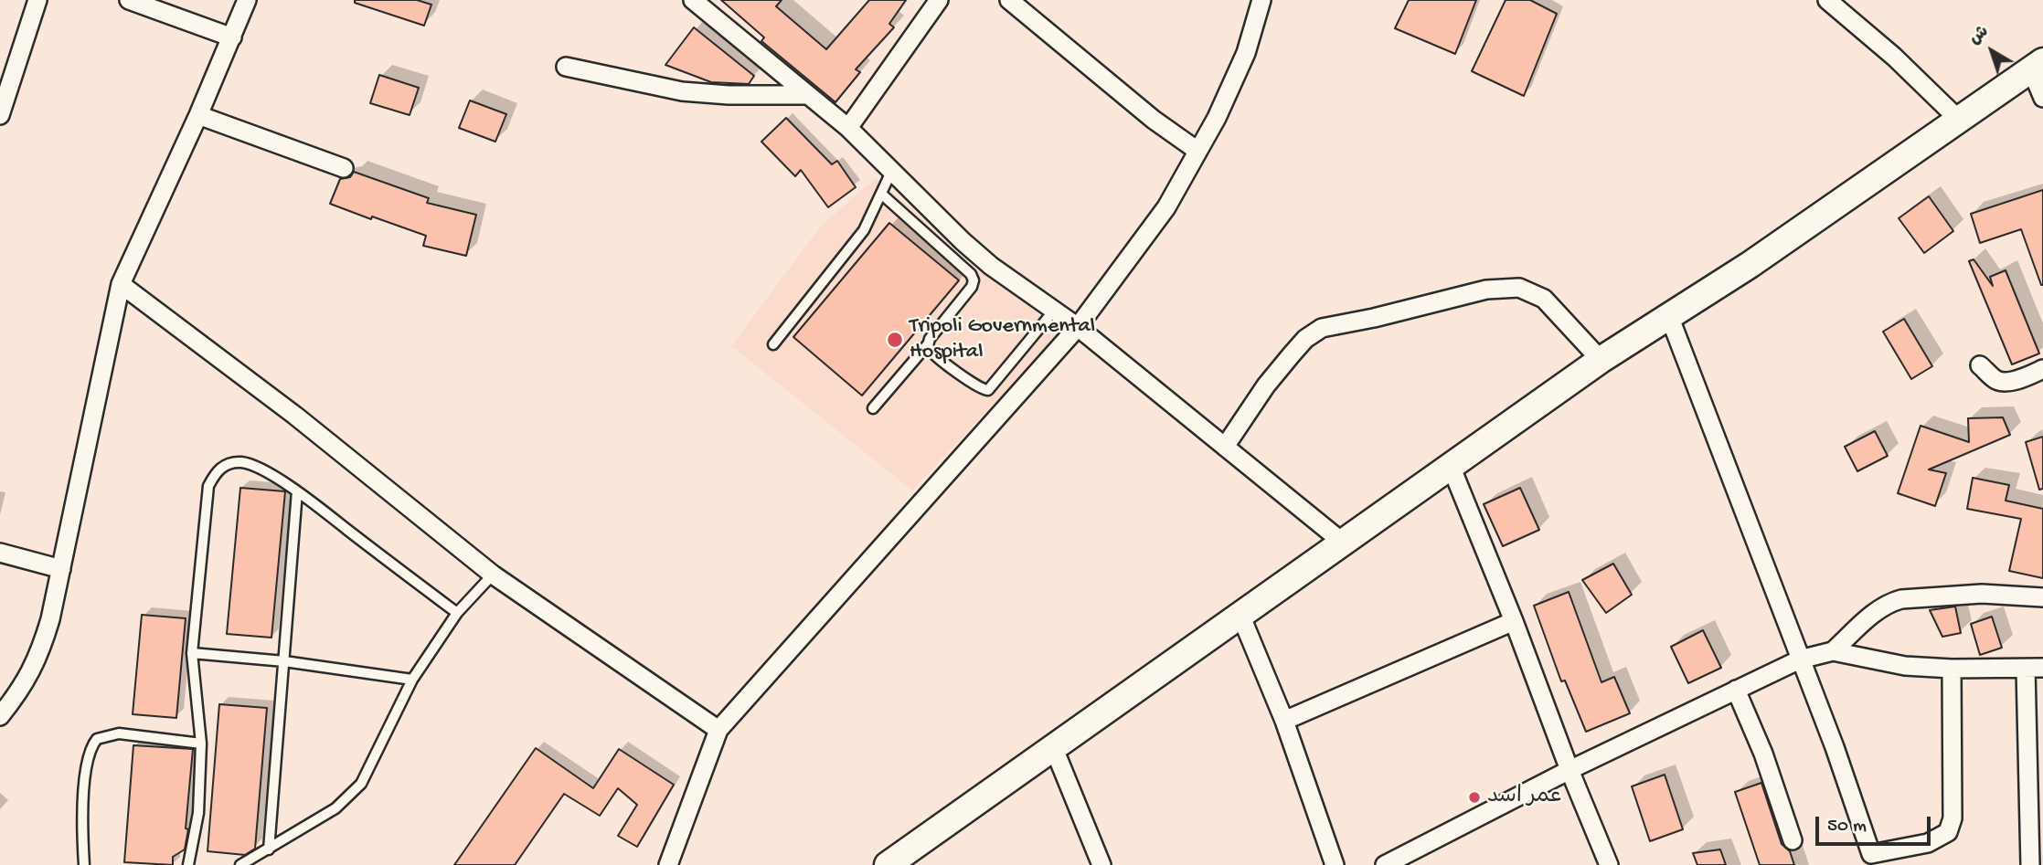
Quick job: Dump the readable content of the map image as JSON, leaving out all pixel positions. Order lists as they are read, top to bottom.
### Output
{
  "places": ["Tripoli Governmental Hospital", "عمر اسد"],
  "scale_bar": "50 m",
  "north": "top left"
}
